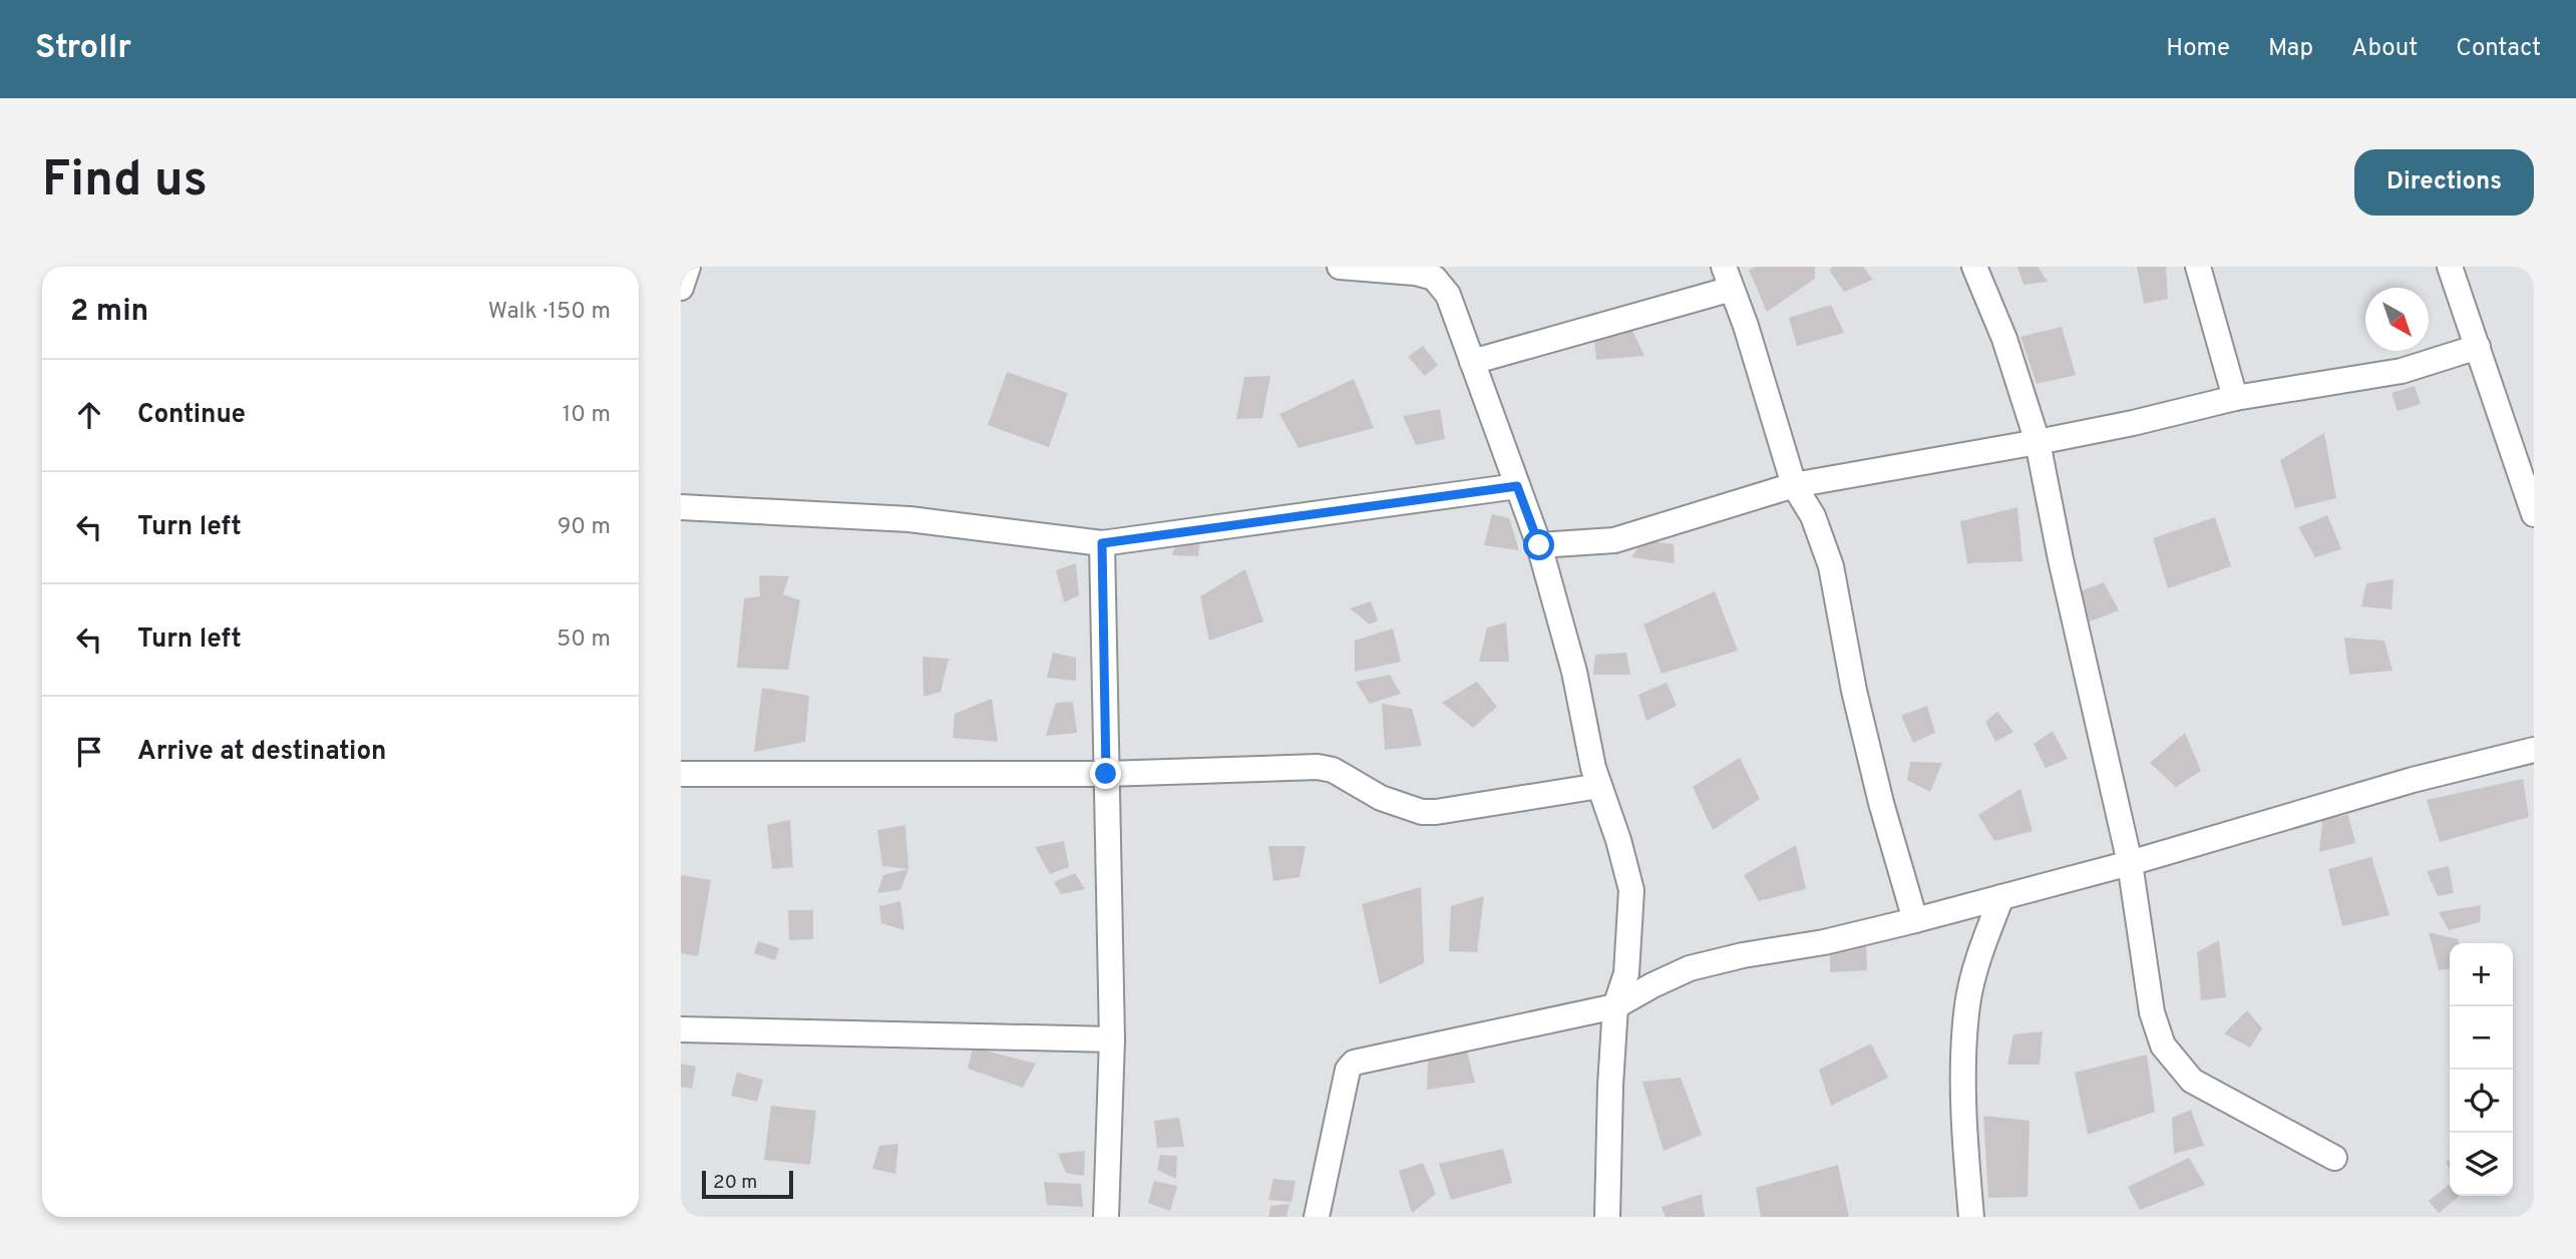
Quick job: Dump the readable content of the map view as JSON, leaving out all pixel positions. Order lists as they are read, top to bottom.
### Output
{
  "scale_bar": "20 m",
  "north": "bottom right",
  "page": {
    "header": "Strollr",
    "nav": [
      "Home",
      "Map",
      "About",
      "Contact"
    ],
    "buttons": "Directions",
    "title": "Find us",
    "heading": ["2 min", "Walk · 150 m"],
    "list": [
      ["Continue", "10 m"],
      ["Turn left", "90 m"],
      ["Turn left", "50 m"],
      "Arrive at destination"
    ],
    "map_buttons": ["+", "−"],
    "scale": "20 m"
  }
}
